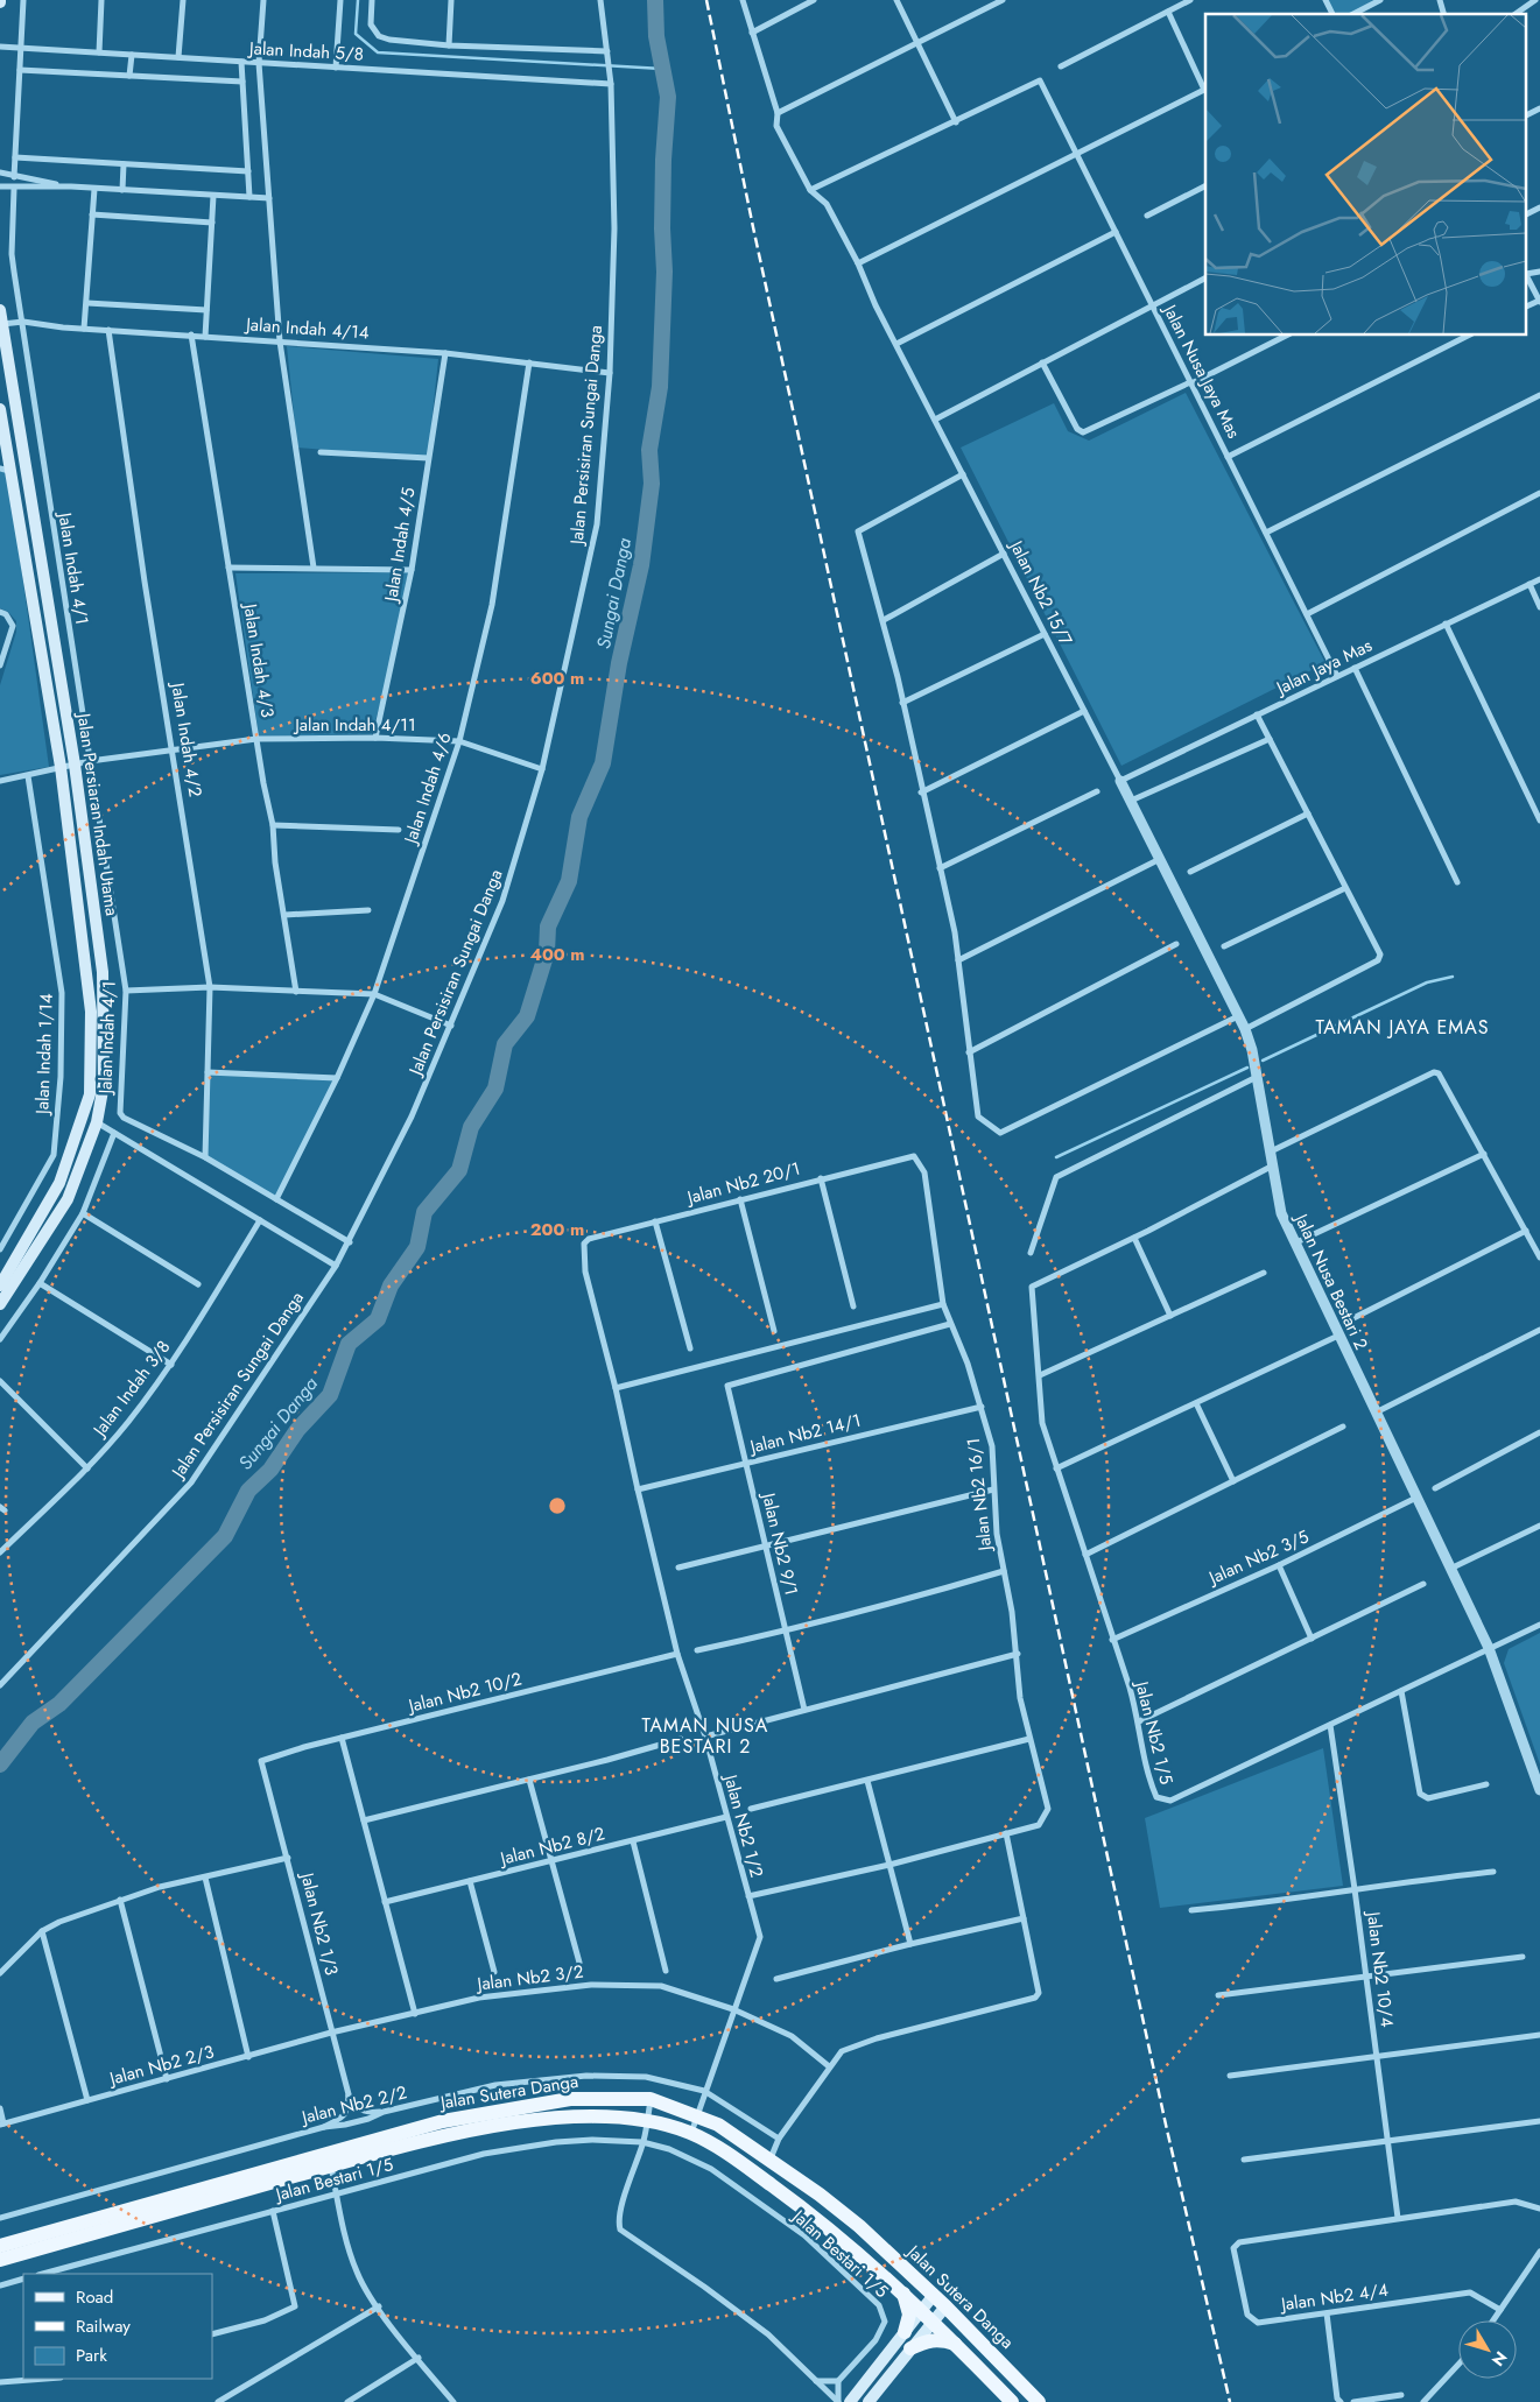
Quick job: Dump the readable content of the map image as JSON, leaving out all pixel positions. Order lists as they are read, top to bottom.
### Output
{
  "streets": {
    "main road": ["Jalan Persiaran Indah Utama", "Jalan Sutera Danga"],
    "street": [
      "Jalan Indah 5/8",
      "Jalan Indah 4/14",
      "Jalan Nusa Jaya Mas",
      "Jalan Persisiran Sungai Danga",
      "Jalan Indah 4/5",
      "Jalan Indah 4/1",
      "Jalan Nb2 15/7",
      "Jalan Indah 4/3",
      "Jalan Jaya Mas",
      "Jalan Indah 4/11",
      "Jalan Indah 4/2",
      "Jalan Indah 4/6",
      "Jalan Indah 1/14",
      "Jalan Nb2 20/1",
      "Jalan Nusa Bestari 2",
      "Jalan Indah 3/8",
      "Jalan Nb2 14/1",
      "Jalan Nb2 16/1",
      "Jalan Nb2 9/1",
      "Jalan Nb2 3/5",
      "Jalan Nb2 10/2",
      "Jalan Nb2 1/5",
      "Jalan Nb2 1/2",
      "Jalan Nb2 8/2",
      "Jalan Nb2 1/3",
      "Jalan Nb2 10/4",
      "Jalan Nb2 3/2",
      "Jalan Nb2 2/3",
      "Jalan Nb2 2/2",
      "Jalan Bestari 1/5",
      "Jalan Nb2 4/4"
    ]
  },
  "crossings": [
    ["Jalan Indah 5/8", "Jalan Persisiran Sungai Danga"],
    ["Jalan Indah 4/14", "Jalan Persisiran Sungai Danga"],
    ["Jalan Indah 4/14", "Jalan Indah 4/5"],
    ["Jalan Indah 4/14", "Jalan Indah 4/1"],
    ["Jalan Indah 4/14", "Jalan Indah 4/3"],
    ["Jalan Indah 4/14", "Jalan Indah 4/2"],
    ["Jalan Indah 4/14", "Jalan Indah 4/6"],
    ["Jalan Indah 4/14", "Jalan Persiaran Indah Utama"],
    ["Jalan Nusa Jaya Mas", "Jalan Jaya Mas"],
    ["Jalan Persisiran Sungai Danga", "Jalan Indah 4/1"],
    ["Jalan Persisiran Sungai Danga", "Jalan Indah 4/11"],
    ["Jalan Indah 4/5", "Jalan Indah 4/11"],
    ["Jalan Indah 4/1", "Jalan Indah 4/11"],
    ["Jalan Indah 4/1", "Jalan Indah 4/2"],
    ["Jalan Indah 4/1", "Jalan Indah 4/6"],
    ["Jalan Nb2 15/7", "Jalan Jaya Mas"],
    ["Jalan Nb2 15/7", "Jalan Nusa Bestari 2"],
    ["Jalan Indah 4/3", "Jalan Indah 4/11"],
    ["Jalan Jaya Mas", "Jalan Nusa Bestari 2"],
    ["Jalan Indah 4/11", "Jalan Indah 4/2"],
    ["Jalan Indah 4/11", "Jalan Indah 4/6"],
    ["Jalan Indah 4/11", "Jalan Persiaran Indah Utama"],
    ["Jalan Indah 4/11", "Jalan Indah 1/14"],
    ["Jalan Nb2 20/1", "Jalan Nb2 16/1"],
    ["Jalan Nb2 20/1", "Jalan Nb2 1/2"],
    ["Jalan Nusa Bestari 2", "Jalan Nb2 3/5"],
    ["Jalan Nusa Bestari 2", "Jalan Nb2 1/5"],
    ["Jalan Nb2 14/1", "Jalan Nb2 16/1"],
    ["Jalan Nb2 14/1", "Jalan Nb2 9/1"],
    ["Jalan Nb2 14/1", "Jalan Nb2 1/2"],
    ["Jalan Nb2 16/1", "Jalan Nb2 9/1"],
    ["Jalan Nb2 3/5", "Jalan Nb2 1/5"],
    ["Jalan Nb2 10/2", "Jalan Nb2 1/2"],
    ["Jalan Nb2 10/2", "Jalan Nb2 1/3"],
    ["Jalan Nb2 1/5", "Jalan Nb2 10/4"],
    ["Jalan Nb2 1/2", "Jalan Nb2 8/2"],
    ["Jalan Nb2 1/2", "Jalan Nb2 3/2"],
    ["Jalan Nb2 1/2", "Jalan Sutera Danga"],
    ["Jalan Nb2 1/2", "Jalan Nb2 2/2"],
    ["Jalan Nb2 1/3", "Jalan Nb2 3/2"],
    ["Jalan Nb2 1/3", "Jalan Nb2 2/3"],
    ["Jalan Nb2 10/4", "Jalan Nb2 4/4"],
    ["Jalan Nb2 3/2", "Jalan Nb2 2/3"]
  ],
  "districts": ["TAMAN JAYA EMAS", "TAMAN NUSA BESTARI 2"],
  "water": ["Sungai Danga"],
  "legend": ["Road", "Railway", "Park"],
  "north": "bottom right",
  "rings": ["600 m", "400 m", "200 m"]
}
